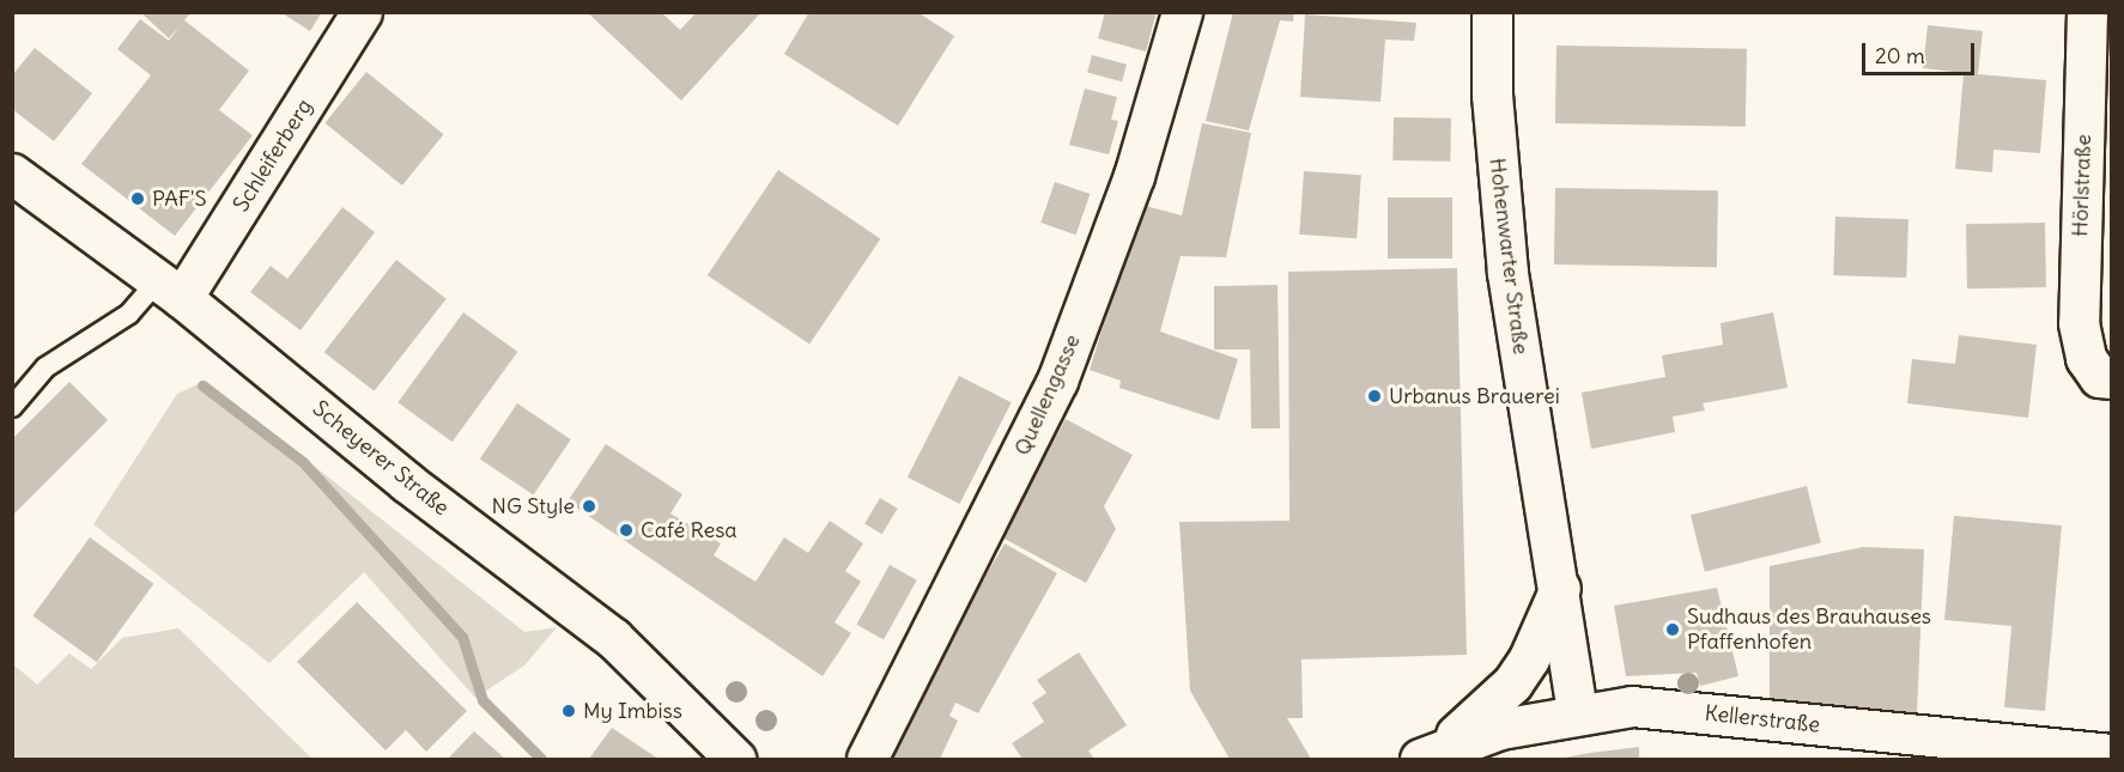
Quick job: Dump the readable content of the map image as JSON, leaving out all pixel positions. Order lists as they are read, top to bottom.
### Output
{
  "streets": {
    "street": [
      "Schleiferberg",
      "Hörlstraße",
      "Hohenwarter Straße",
      "Quellengasse",
      "Scheyerer Straße",
      "Kellerstraße"
    ]
  },
  "crossings": [
    ["Schleiferberg", "Scheyerer Straße"],
    ["Hohenwarter Straße", "Kellerstraße"]
  ],
  "places": [
    "PAF'S",
    "Urbanus Brauerei",
    "NG Style",
    "Café Resa",
    "Sudhaus des Brauhauses Pfaffenhofen",
    "My Imbiss"
  ],
  "scale_bar": "20 m"
}
